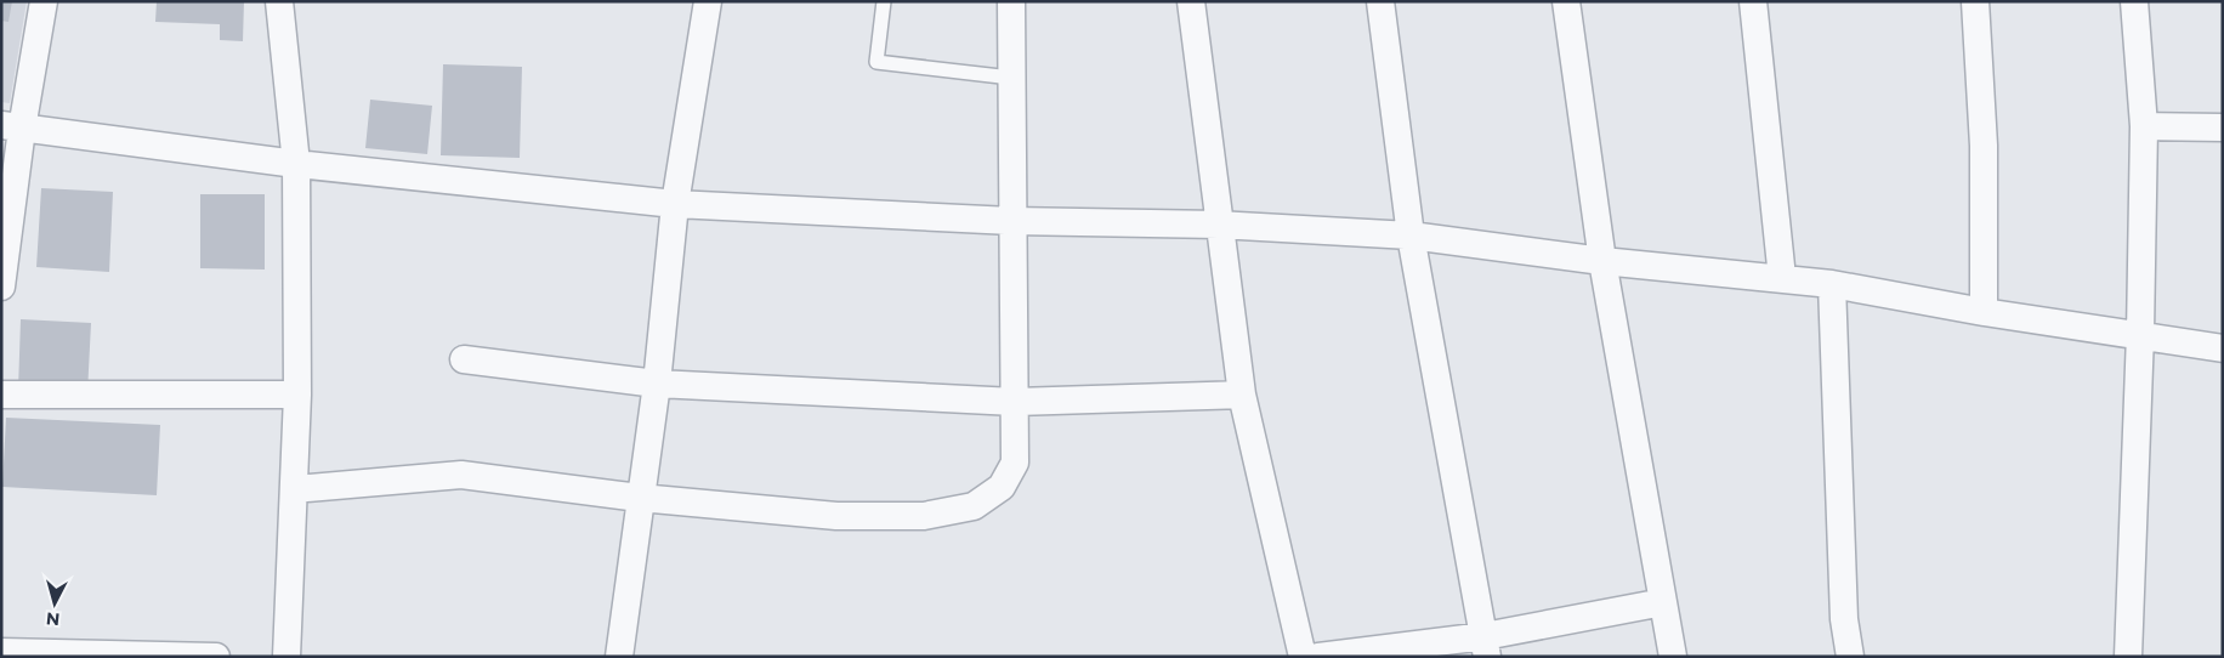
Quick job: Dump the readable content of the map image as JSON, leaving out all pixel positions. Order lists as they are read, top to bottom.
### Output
{
  "north": "bottom"
}
